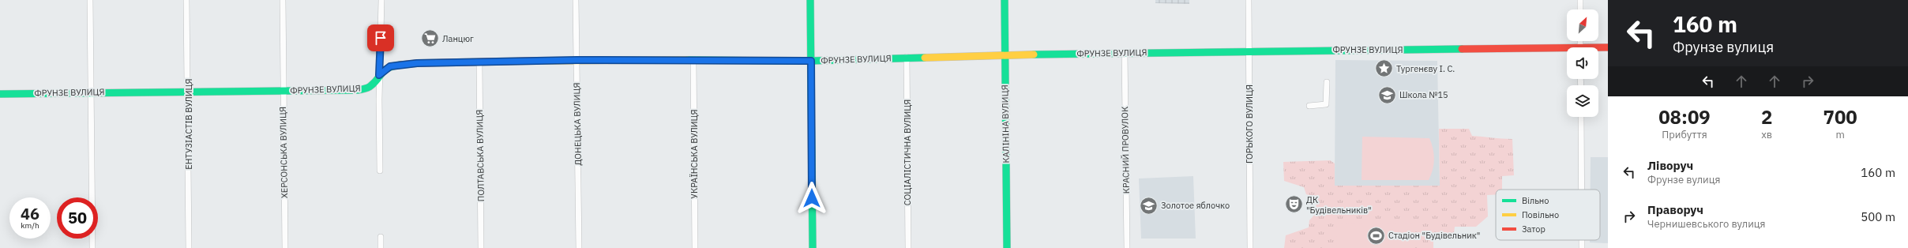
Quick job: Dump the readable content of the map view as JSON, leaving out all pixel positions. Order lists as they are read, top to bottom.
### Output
{
  "streets": {
    "street": [
      "ФРУНЗЕ ВУЛИЦЯ",
      "ЕНТУЗІАСТІВ ВУЛИЦЯ",
      "ДОНЕЦЬКА ВУЛИЦЯ",
      "КАЛІНІНА ВУЛИЦЯ",
      "ГОРЬКОГО ВУЛИЦЯ",
      "КРАСНИЙ ПРОВУЛОК",
      "ХЕРСОНСЬКА ВУЛИЦЯ",
      "СОЦІАЛІСТИЧНА ВУЛИЦЯ",
      "УКРАЇНСЬКА ВУЛИЦЯ",
      "ПОЛТАВСЬКА ВУЛИЦЯ"
    ]
  },
  "crossings": [
    ["ФРУНЗЕ ВУЛИЦЯ", "ЕНТУЗІАСТІВ ВУЛИЦЯ"],
    ["ФРУНЗЕ ВУЛИЦЯ", "ДОНЕЦЬКА ВУЛИЦЯ"],
    ["ФРУНЗЕ ВУЛИЦЯ", "КАЛІНІНА ВУЛИЦЯ"],
    ["ФРУНЗЕ ВУЛИЦЯ", "ГОРЬКОГО ВУЛИЦЯ"],
    ["ФРУНЗЕ ВУЛИЦЯ", "КРАСНИЙ ПРОВУЛОК"],
    ["ФРУНЗЕ ВУЛИЦЯ", "ХЕРСОНСЬКА ВУЛИЦЯ"],
    ["ФРУНЗЕ ВУЛИЦЯ", "СОЦІАЛІСТИЧНА ВУЛИЦЯ"],
    ["ФРУНЗЕ ВУЛИЦЯ", "УКРАЇНСЬКА ВУЛИЦЯ"],
    ["ФРУНЗЕ ВУЛИЦЯ", "ПОЛТАВСЬКА ВУЛИЦЯ"]
  ],
  "places": {
    "supermarket": ["Ланцюг"],
    "place": ["Тургенєву І. С."],
    "school or university": ["Школа №15", "Золотое яблочко"],
    "theatre": ["ДК \"Будівельників\""],
    "sports": ["Стадіон \"Будівельник\""]
  },
  "legend": ["Вільно", "Повільно", "Затор"],
  "north": "top right",
  "page": {
    "turn": ["160 m", "Фрунзе вулиця"],
    "eta": [
      "08:09",
      "Прибуття",
      "2",
      "хв",
      "700",
      "m"
    ],
    "list": [
      {
        "name": "Ліворуч",
        "note": "Фрунзе вулиця",
        "value": "160 m"
      },
      {
        "name": "Праворуч",
        "note": "Чернишевського вулиця",
        "value": "500 m"
      }
    ],
    "speed": "46 km/h",
    "limit": "50"
  }
}
